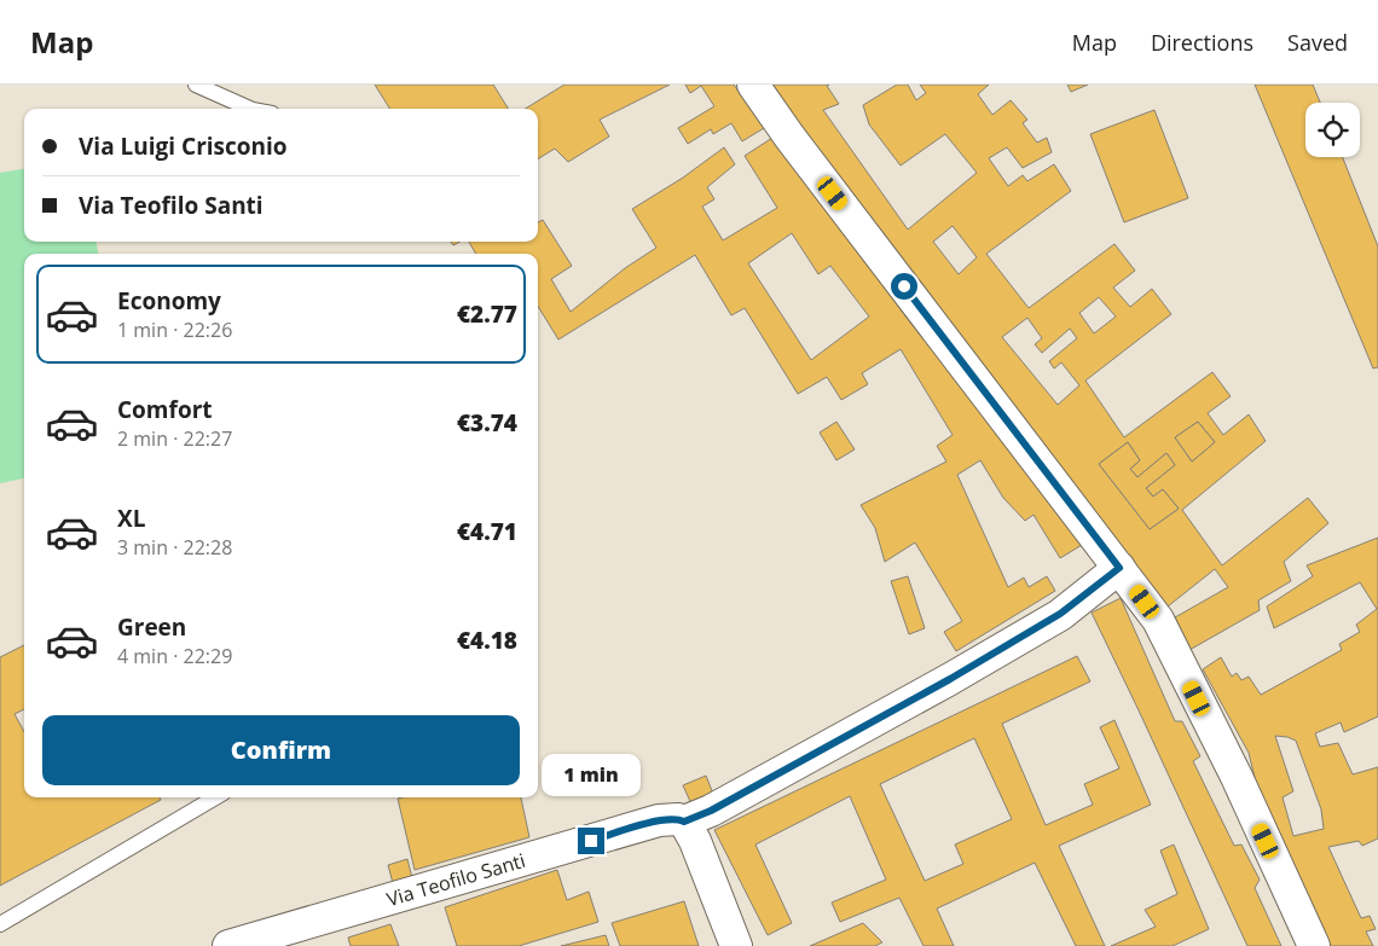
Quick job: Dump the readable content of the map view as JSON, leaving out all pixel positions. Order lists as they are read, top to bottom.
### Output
{
  "streets": {
    "street": ["Via Teofilo Santi"]
  },
  "page": {
    "header": "Map",
    "nav": ["Map", "Directions", "Saved"],
    "banner": ["Via Luigi Crisconio", "Via Teofilo Santi"],
    "list": [
      {
        "name": "Economy",
        "note": "1 min · 22:26",
        "value": "€2.77"
      },
      {
        "name": "Comfort",
        "note": "2 min · 22:27",
        "value": "€3.74"
      },
      {
        "name": "XL",
        "note": "3 min · 22:28",
        "value": "€4.71"
      },
      {
        "name": "Green",
        "note": "4 min · 22:29",
        "value": "€4.18"
      }
    ],
    "buttons": "Confirm",
    "bubble": "1 min"
  }
}
